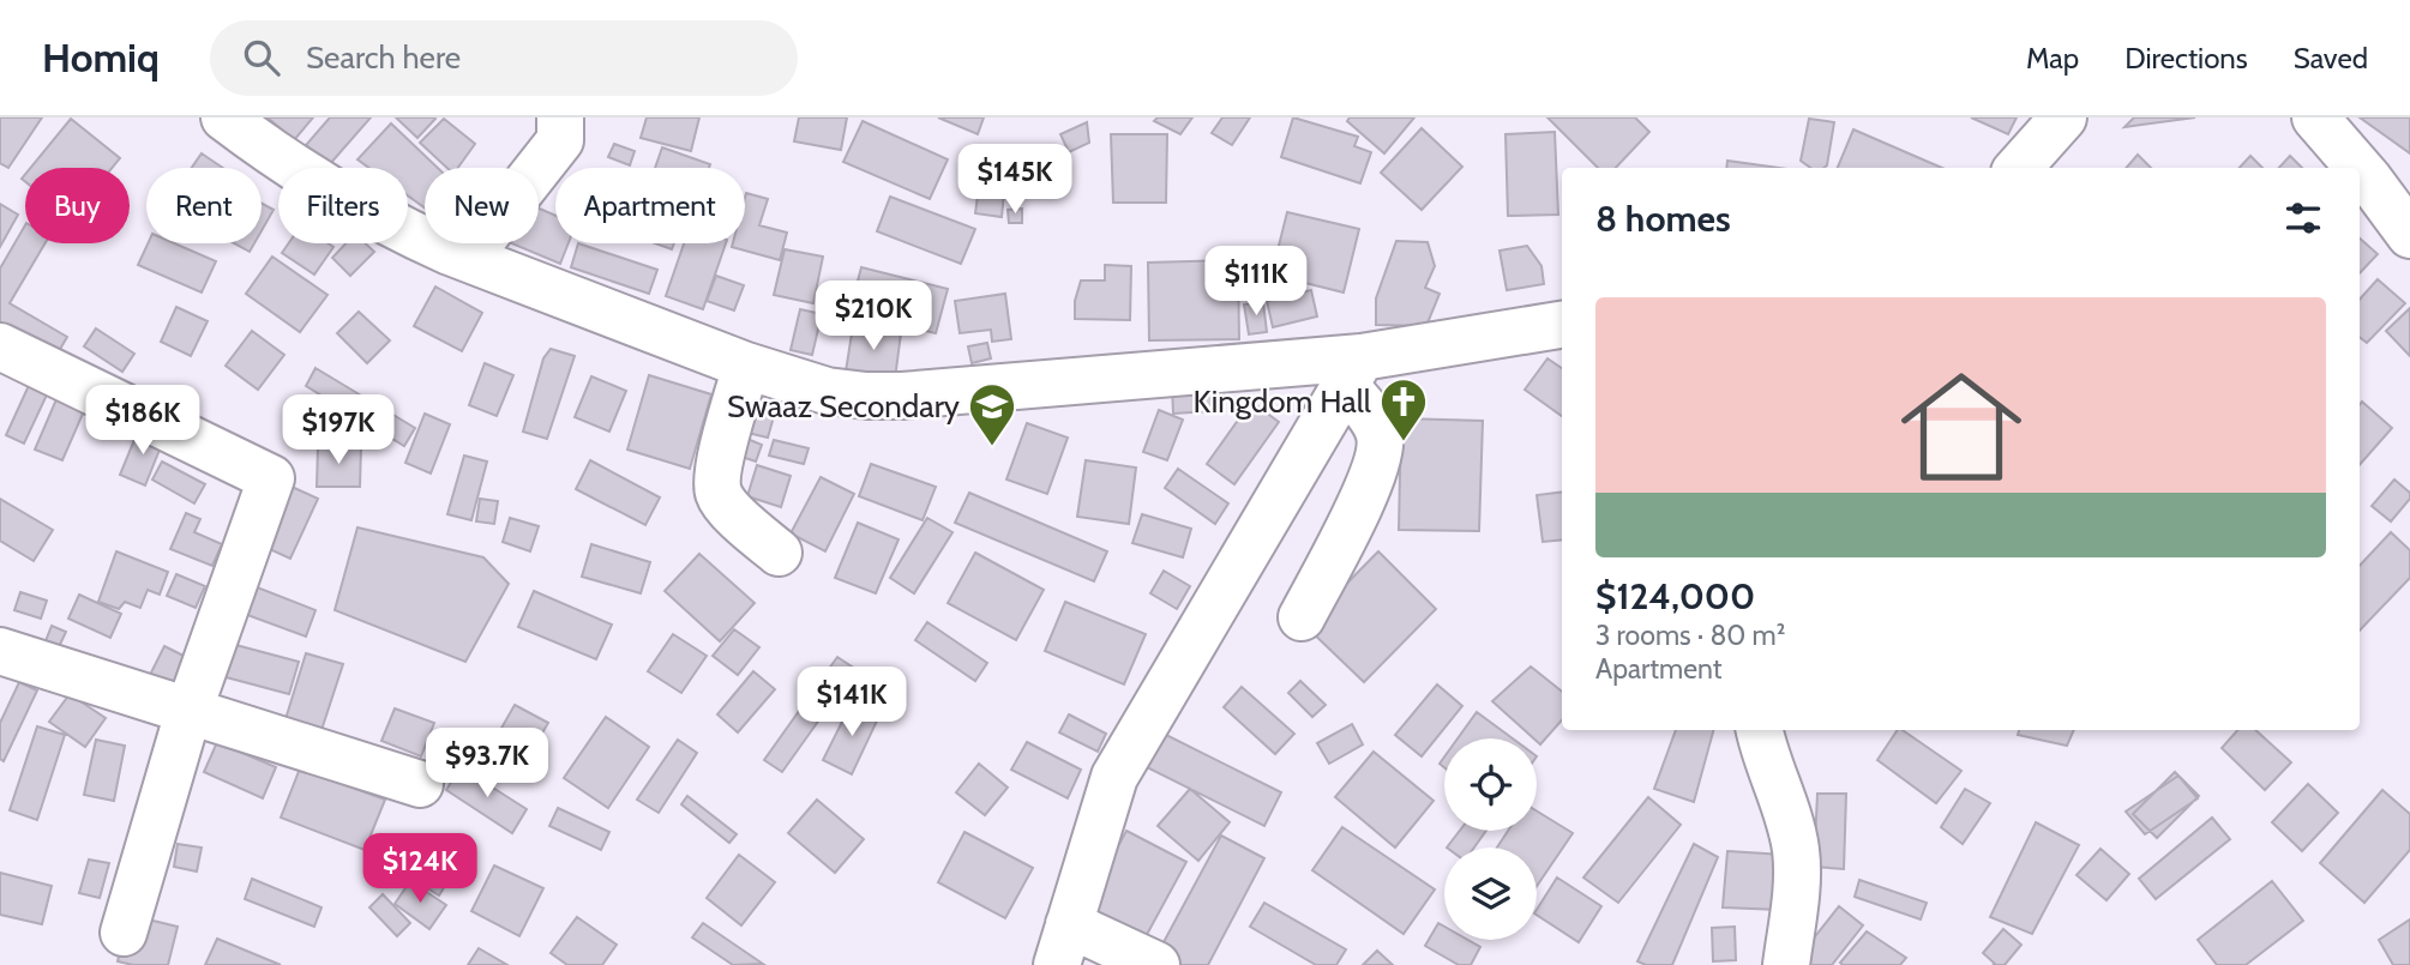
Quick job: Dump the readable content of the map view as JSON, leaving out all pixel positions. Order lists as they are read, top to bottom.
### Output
{
  "places": {
    "church": ["Kingdom Hall"],
    "school or university": ["Swaaz Secondary"]
  },
  "page": {
    "header": "Homiq",
    "search": "Search here",
    "nav": ["Map", "Directions", "Saved"],
    "price": [
      "$145K",
      "$111K",
      "$210K",
      "$186K",
      "$197K",
      "$141K",
      "$93.7K",
      "$124K"
    ],
    "chip": [
      "Buy",
      "Rent",
      "Filters",
      "New",
      "Apartment"
    ],
    "heading": "8 homes",
    "list": [
      {
        "name": "$124,000",
        "note": "3 rooms · 80 m² · Apartment"
      }
    ]
  }
}
